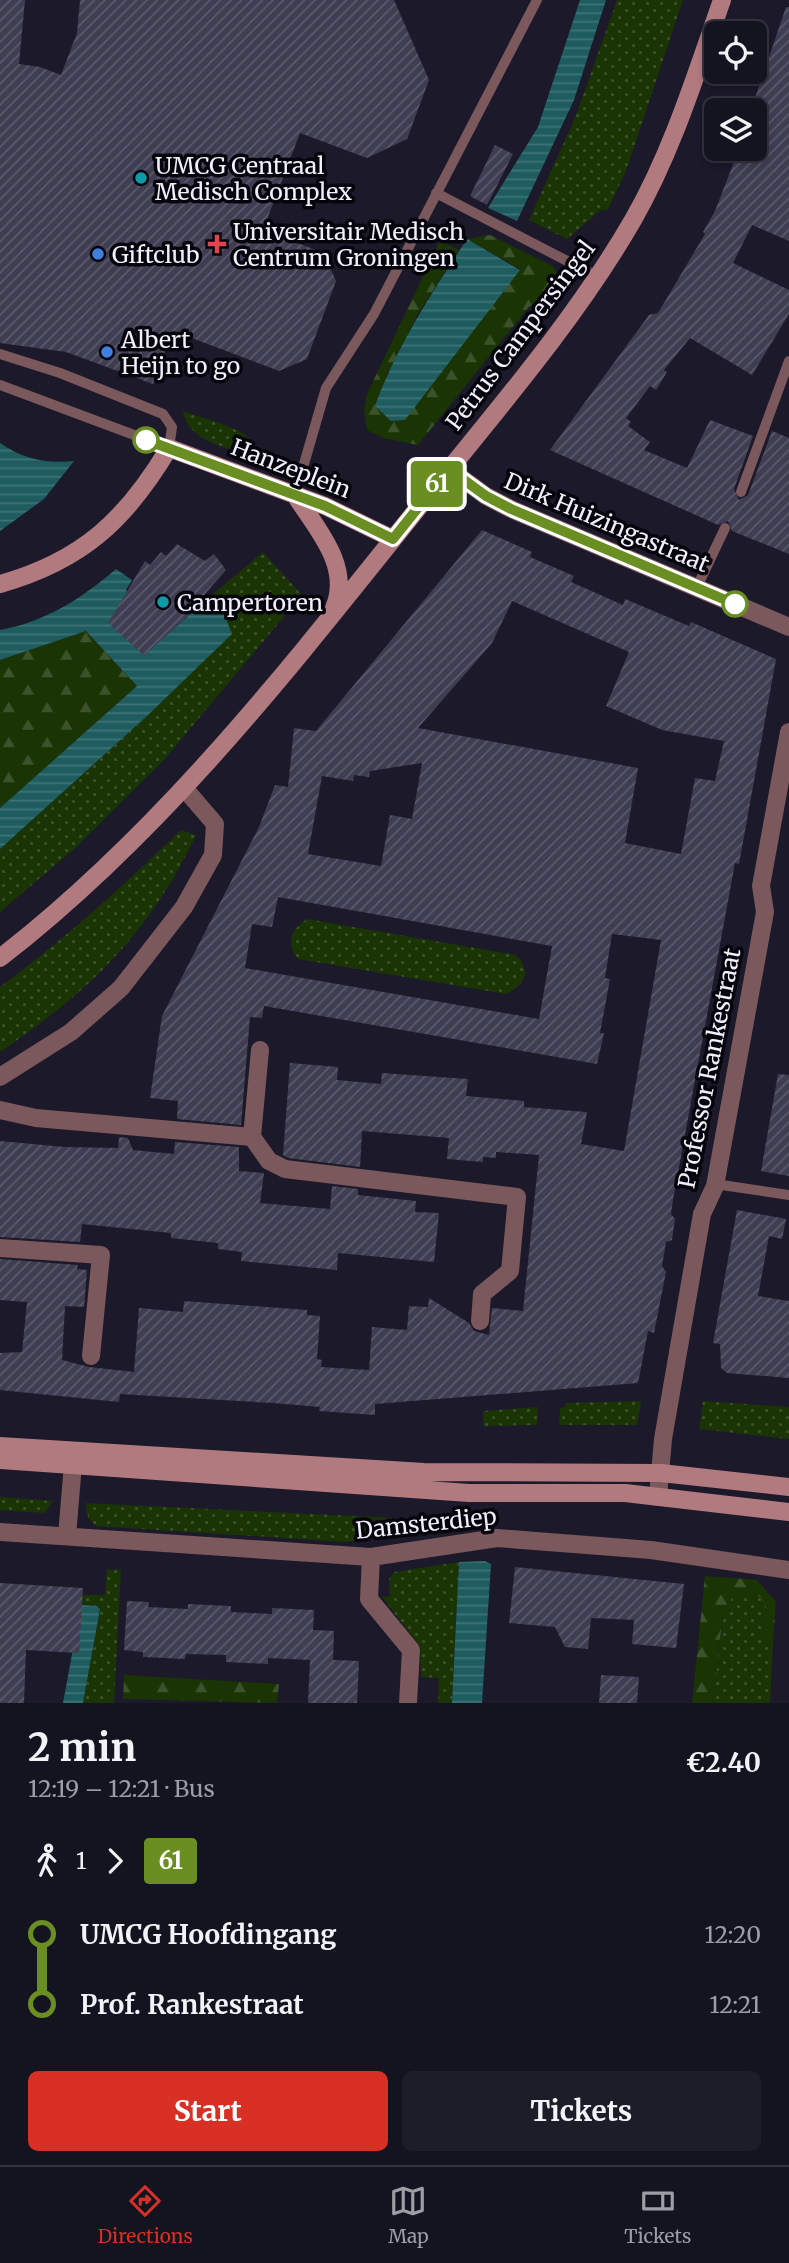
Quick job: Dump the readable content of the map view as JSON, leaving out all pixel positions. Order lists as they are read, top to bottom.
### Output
{
  "streets": {
    "main road": ["Petrus Campersingel", "Hanzeplein", "Damsterdiep"],
    "street": ["Dirk Huizingastraat", "Professor Rankestraat"]
  },
  "crossings": [
    ["Petrus Campersingel", "Hanzeplein"],
    ["Petrus Campersingel", "Dirk Huizingastraat"],
    ["Professor Rankestraat", "Damsterdiep"]
  ],
  "places": {
    "other": [
      "UMCG Centraal Medisch Complex",
      "Giftclub",
      "Albert Heijn to go",
      "Campertoren"
    ],
    "health": ["Universitair Medisch Centrum Groningen"]
  },
  "lines": ["bus line 61"],
  "page": {
    "on_map": "61",
    "heading": ["2 min", "12:19 – 12:21 · Bus", "€2.40"],
    "legs": ["1", "61"],
    "list": [
      {
        "name": "UMCG Hoofdingang",
        "value": "12:20"
      },
      {
        "name": "Prof. Rankestraat",
        "value": "12:21"
      }
    ],
    "buttons": ["Start", "Tickets"],
    "tabs": ["Directions", "Map", "Tickets"]
  }
}
